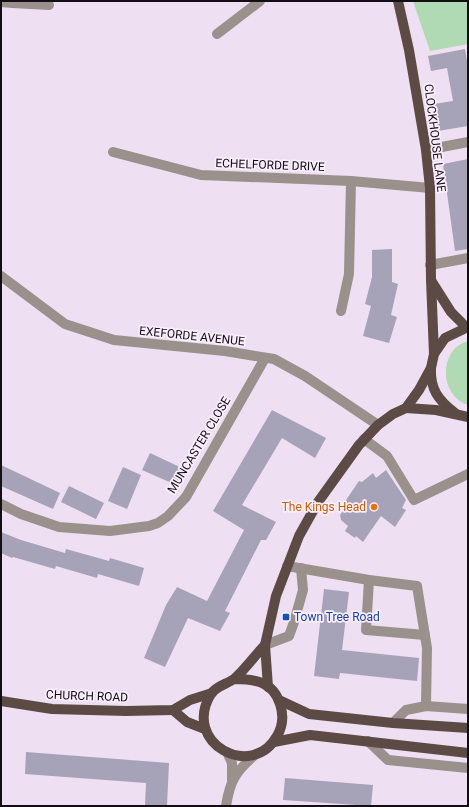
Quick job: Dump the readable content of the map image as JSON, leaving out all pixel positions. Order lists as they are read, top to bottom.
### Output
{
  "streets": {
    "main road": ["CLOCKHOUSE LANE", "CHURCH ROAD"],
    "street": ["ECHELFORDE DRIVE", "EXEFORDE AVENUE", "MUNCASTER CLOSE"]
  },
  "crossings": [
    ["CLOCKHOUSE LANE", "ECHELFORDE DRIVE"],
    ["EXEFORDE AVENUE", "MUNCASTER CLOSE"]
  ],
  "places": {
    "other": ["The Kings Head"],
    "transit": ["Town Tree Road"]
  }
}
